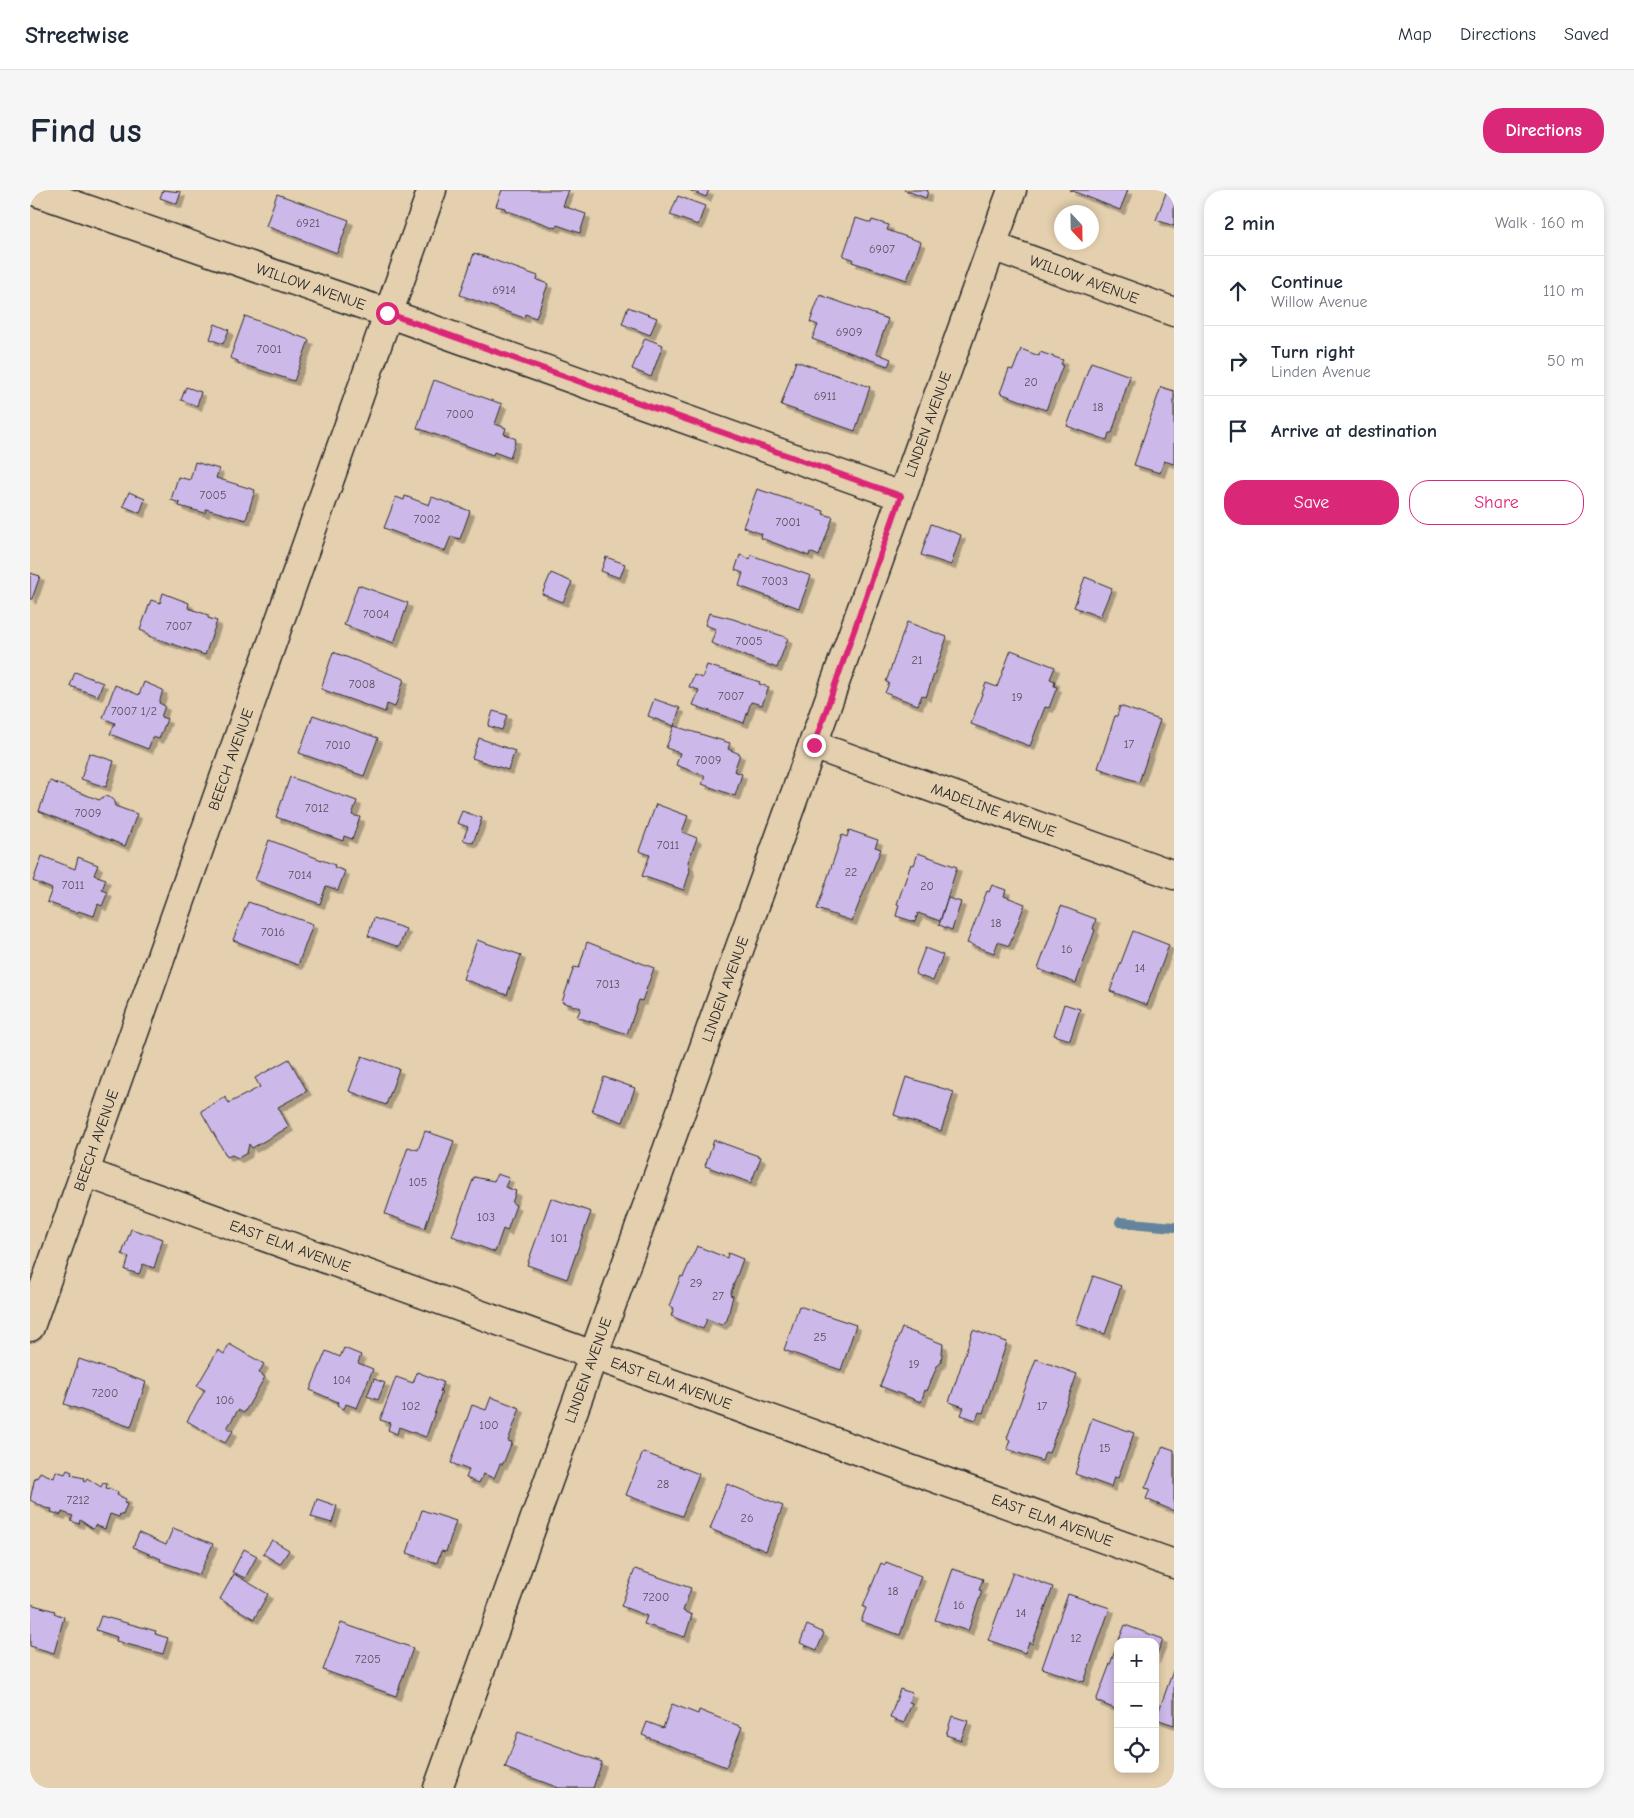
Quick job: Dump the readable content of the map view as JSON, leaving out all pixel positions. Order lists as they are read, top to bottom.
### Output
{
  "streets": {
    "street": [
      "WILLOW AVENUE",
      "LINDEN AVENUE",
      "BEECH AVENUE",
      "MADELINE AVENUE",
      "EAST ELM AVENUE"
    ]
  },
  "crossings": [
    ["WILLOW AVENUE", "LINDEN AVENUE"],
    ["WILLOW AVENUE", "BEECH AVENUE"],
    ["LINDEN AVENUE", "MADELINE AVENUE"],
    ["LINDEN AVENUE", "EAST ELM AVENUE"],
    ["BEECH AVENUE", "EAST ELM AVENUE"]
  ],
  "house_numbers": [
    "6921",
    "6907",
    "6914",
    "6909",
    "7001",
    "20",
    "6911",
    "18",
    "7000",
    "7005",
    "7002",
    "7001",
    "7003",
    "7004",
    "7007",
    "7005",
    "21",
    "7008",
    "7007",
    "19",
    "7007 1/2",
    "17",
    "7010",
    "7009",
    "7012",
    "7009",
    "7011",
    "22",
    "7014",
    "7011",
    "20",
    "18",
    "7016",
    "16",
    "14",
    "7013",
    "105",
    "103",
    "101",
    "29",
    "27",
    "25",
    "19",
    "104",
    "7200",
    "106",
    "102",
    "17",
    "100",
    "15",
    "28",
    "7212",
    "26",
    "18",
    "7200",
    "16",
    "14",
    "12",
    "7205"
  ],
  "north": "bottom",
  "page": {
    "header": "Streetwise",
    "nav": ["Map", "Directions", "Saved"],
    "buttons": [
      "Directions",
      ["Save", "Share"]
    ],
    "title": "Find us",
    "heading": ["2 min", "Walk · 160 m"],
    "list": [
      ["Continue", "Willow Avenue", "110 m"],
      ["Turn right", "Linden Avenue", "50 m"],
      "Arrive at destination"
    ],
    "map_buttons": ["+", "−"]
  }
}
